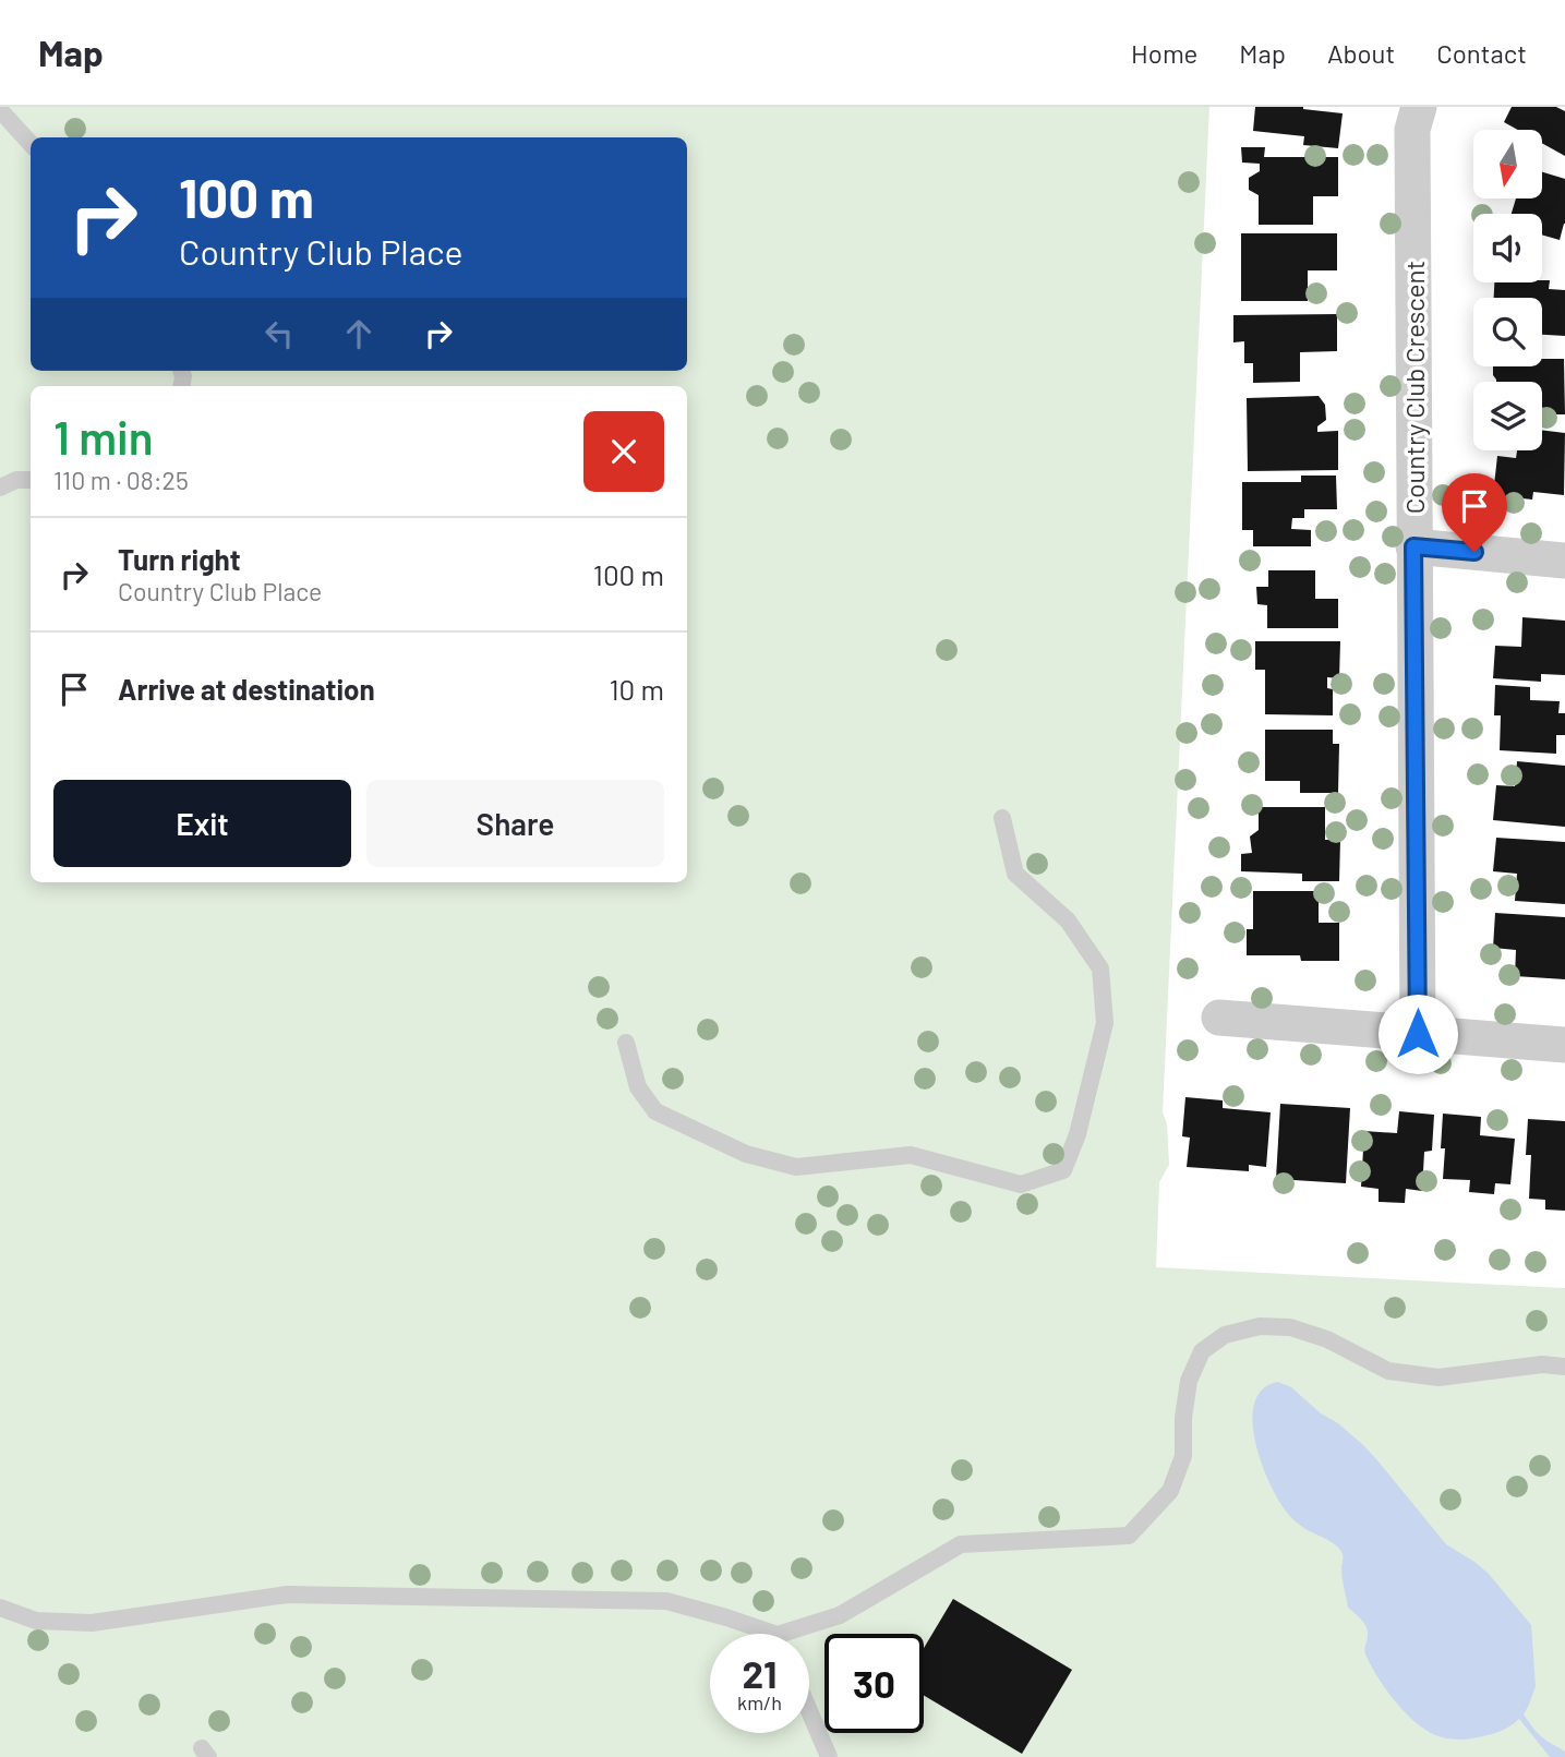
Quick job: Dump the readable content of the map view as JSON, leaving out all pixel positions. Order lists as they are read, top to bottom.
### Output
{
  "streets": {
    "street": ["Country Club Crescent"]
  },
  "north": "bottom",
  "page": {
    "header": "Map",
    "nav": [
      "Home",
      "Map",
      "About",
      "Contact"
    ],
    "turn": ["100 m", "Country Club Place"],
    "heading": ["1 min", "110 m · 08:25"],
    "list": [
      {
        "name": "Turn right",
        "note": "Country Club Place",
        "value": "100 m"
      },
      {
        "name": "Arrive at destination",
        "value": "10 m"
      }
    ],
    "buttons": ["Exit", "Share"],
    "speed": "21 km/h",
    "limit": "30"
  }
}
